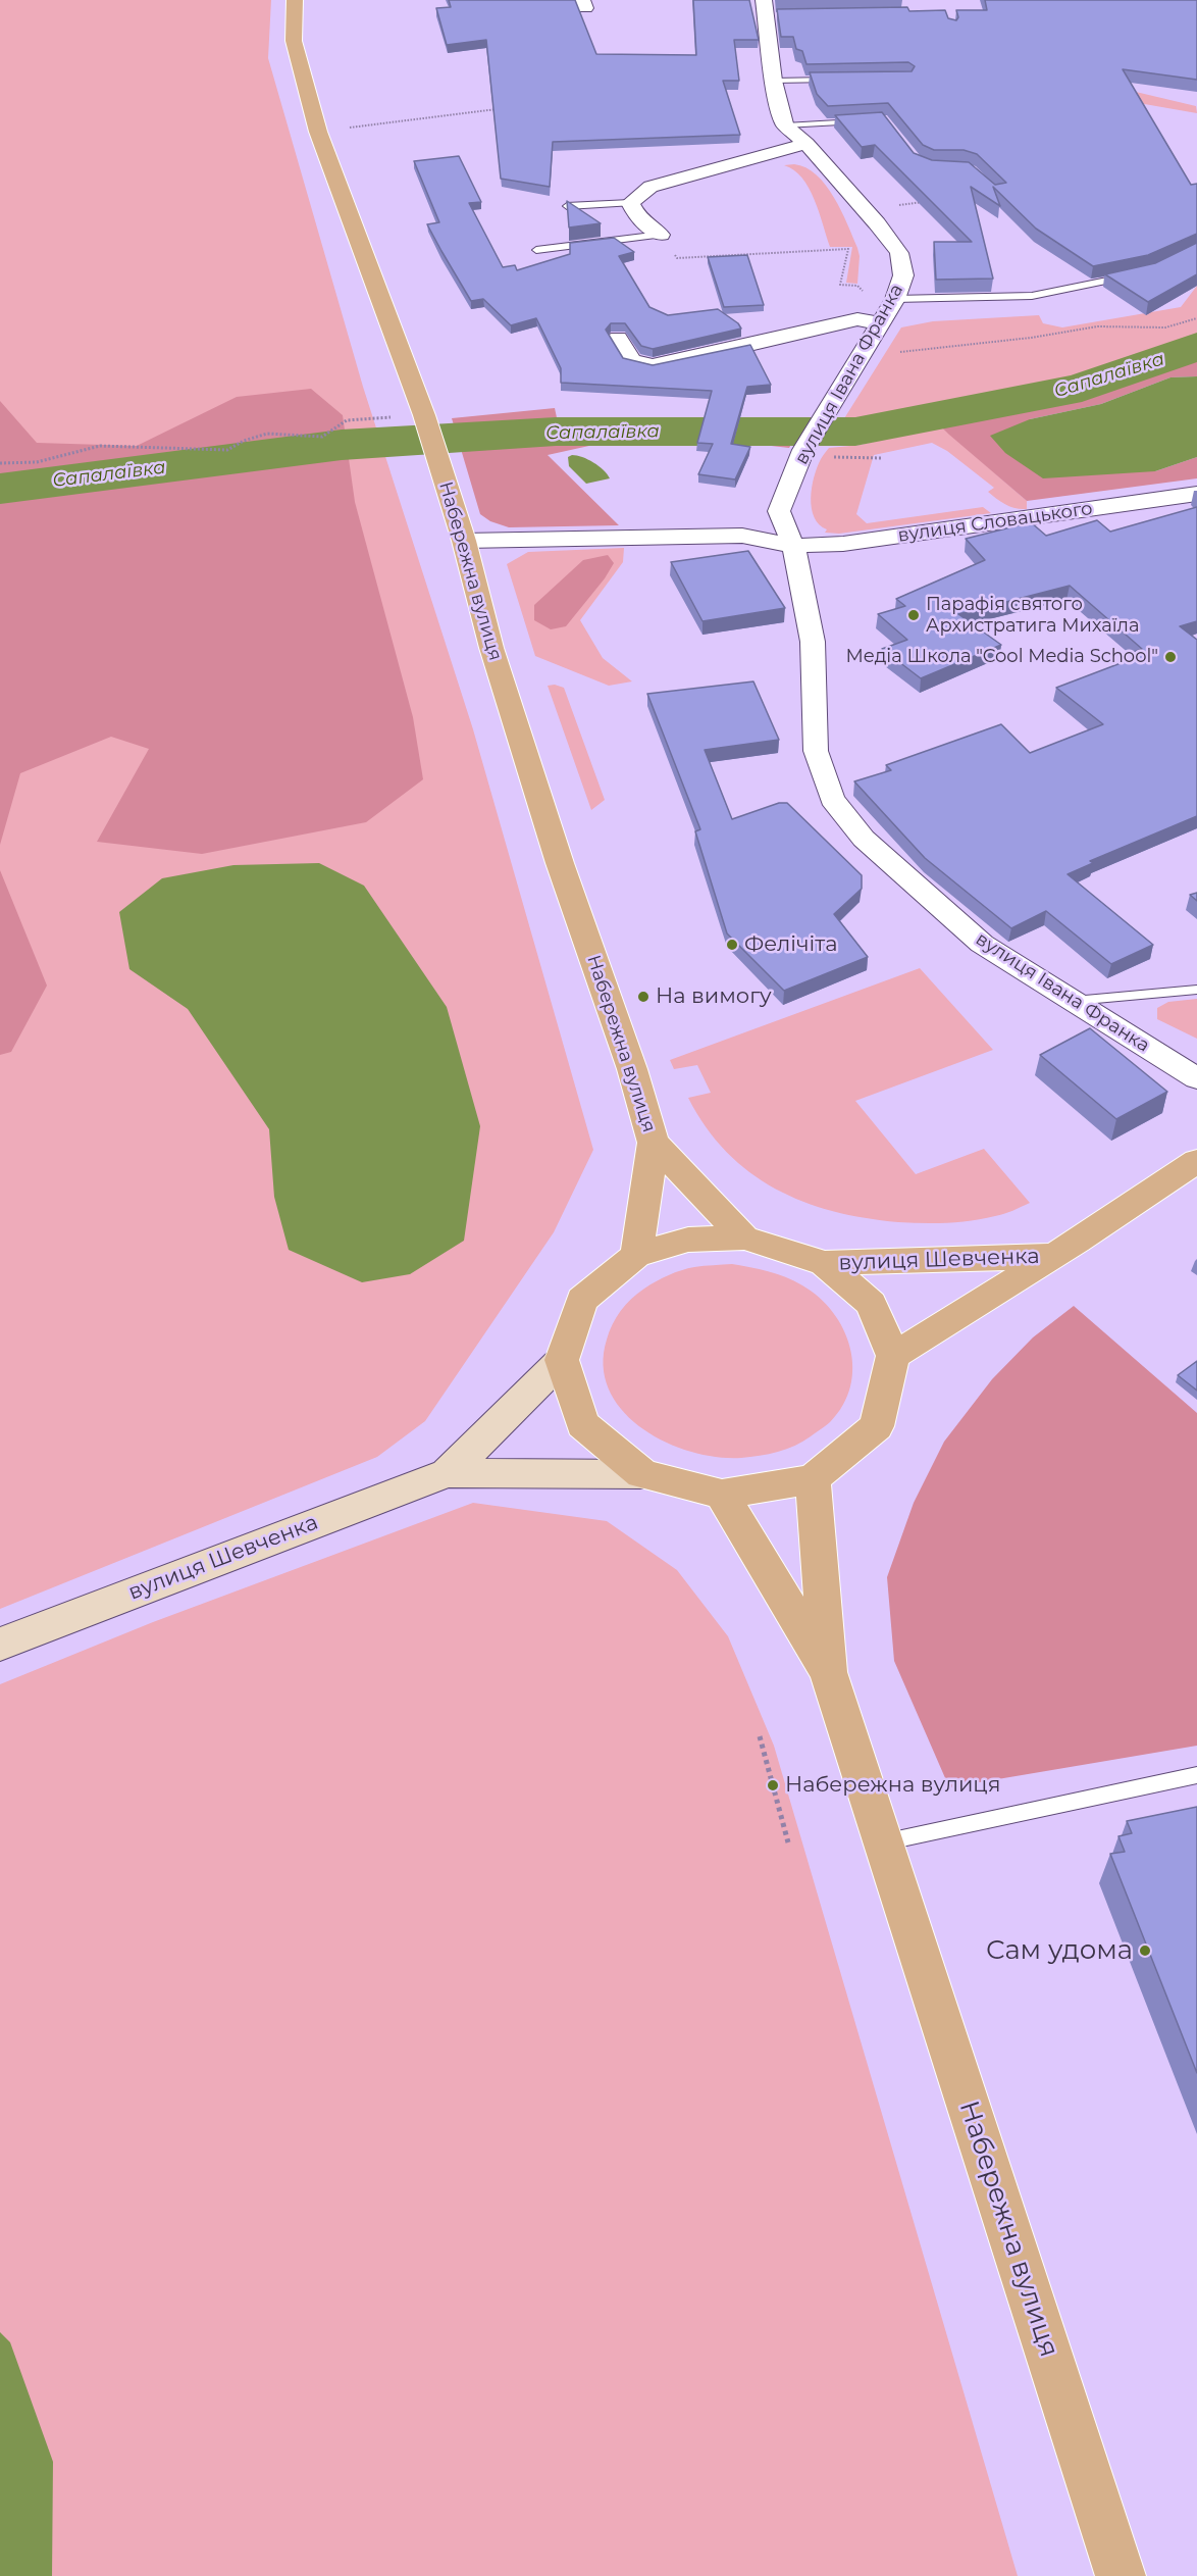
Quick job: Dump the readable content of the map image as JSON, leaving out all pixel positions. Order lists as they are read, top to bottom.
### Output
{
  "streets": {
    "main road": ["Набережна вулиця", "вулиця Шевченка"],
    "street": ["вулиця Івана Франка", "вулиця Словацького"]
  },
  "crossings": [
    ["вулиця Івана Франка", "вулиця Словацького"],
    ["вулиця Словацького", "Набережна вулиця"]
  ],
  "water": ["Сапалаївка"],
  "places": [
    "Парафія святого Архистратига Михаїла",
    "Медіа Школа \"Cool Media School\"",
    "Фелічіта",
    "На вимогу",
    "Набережна вулиця",
    "Сам удома"
  ]
}
